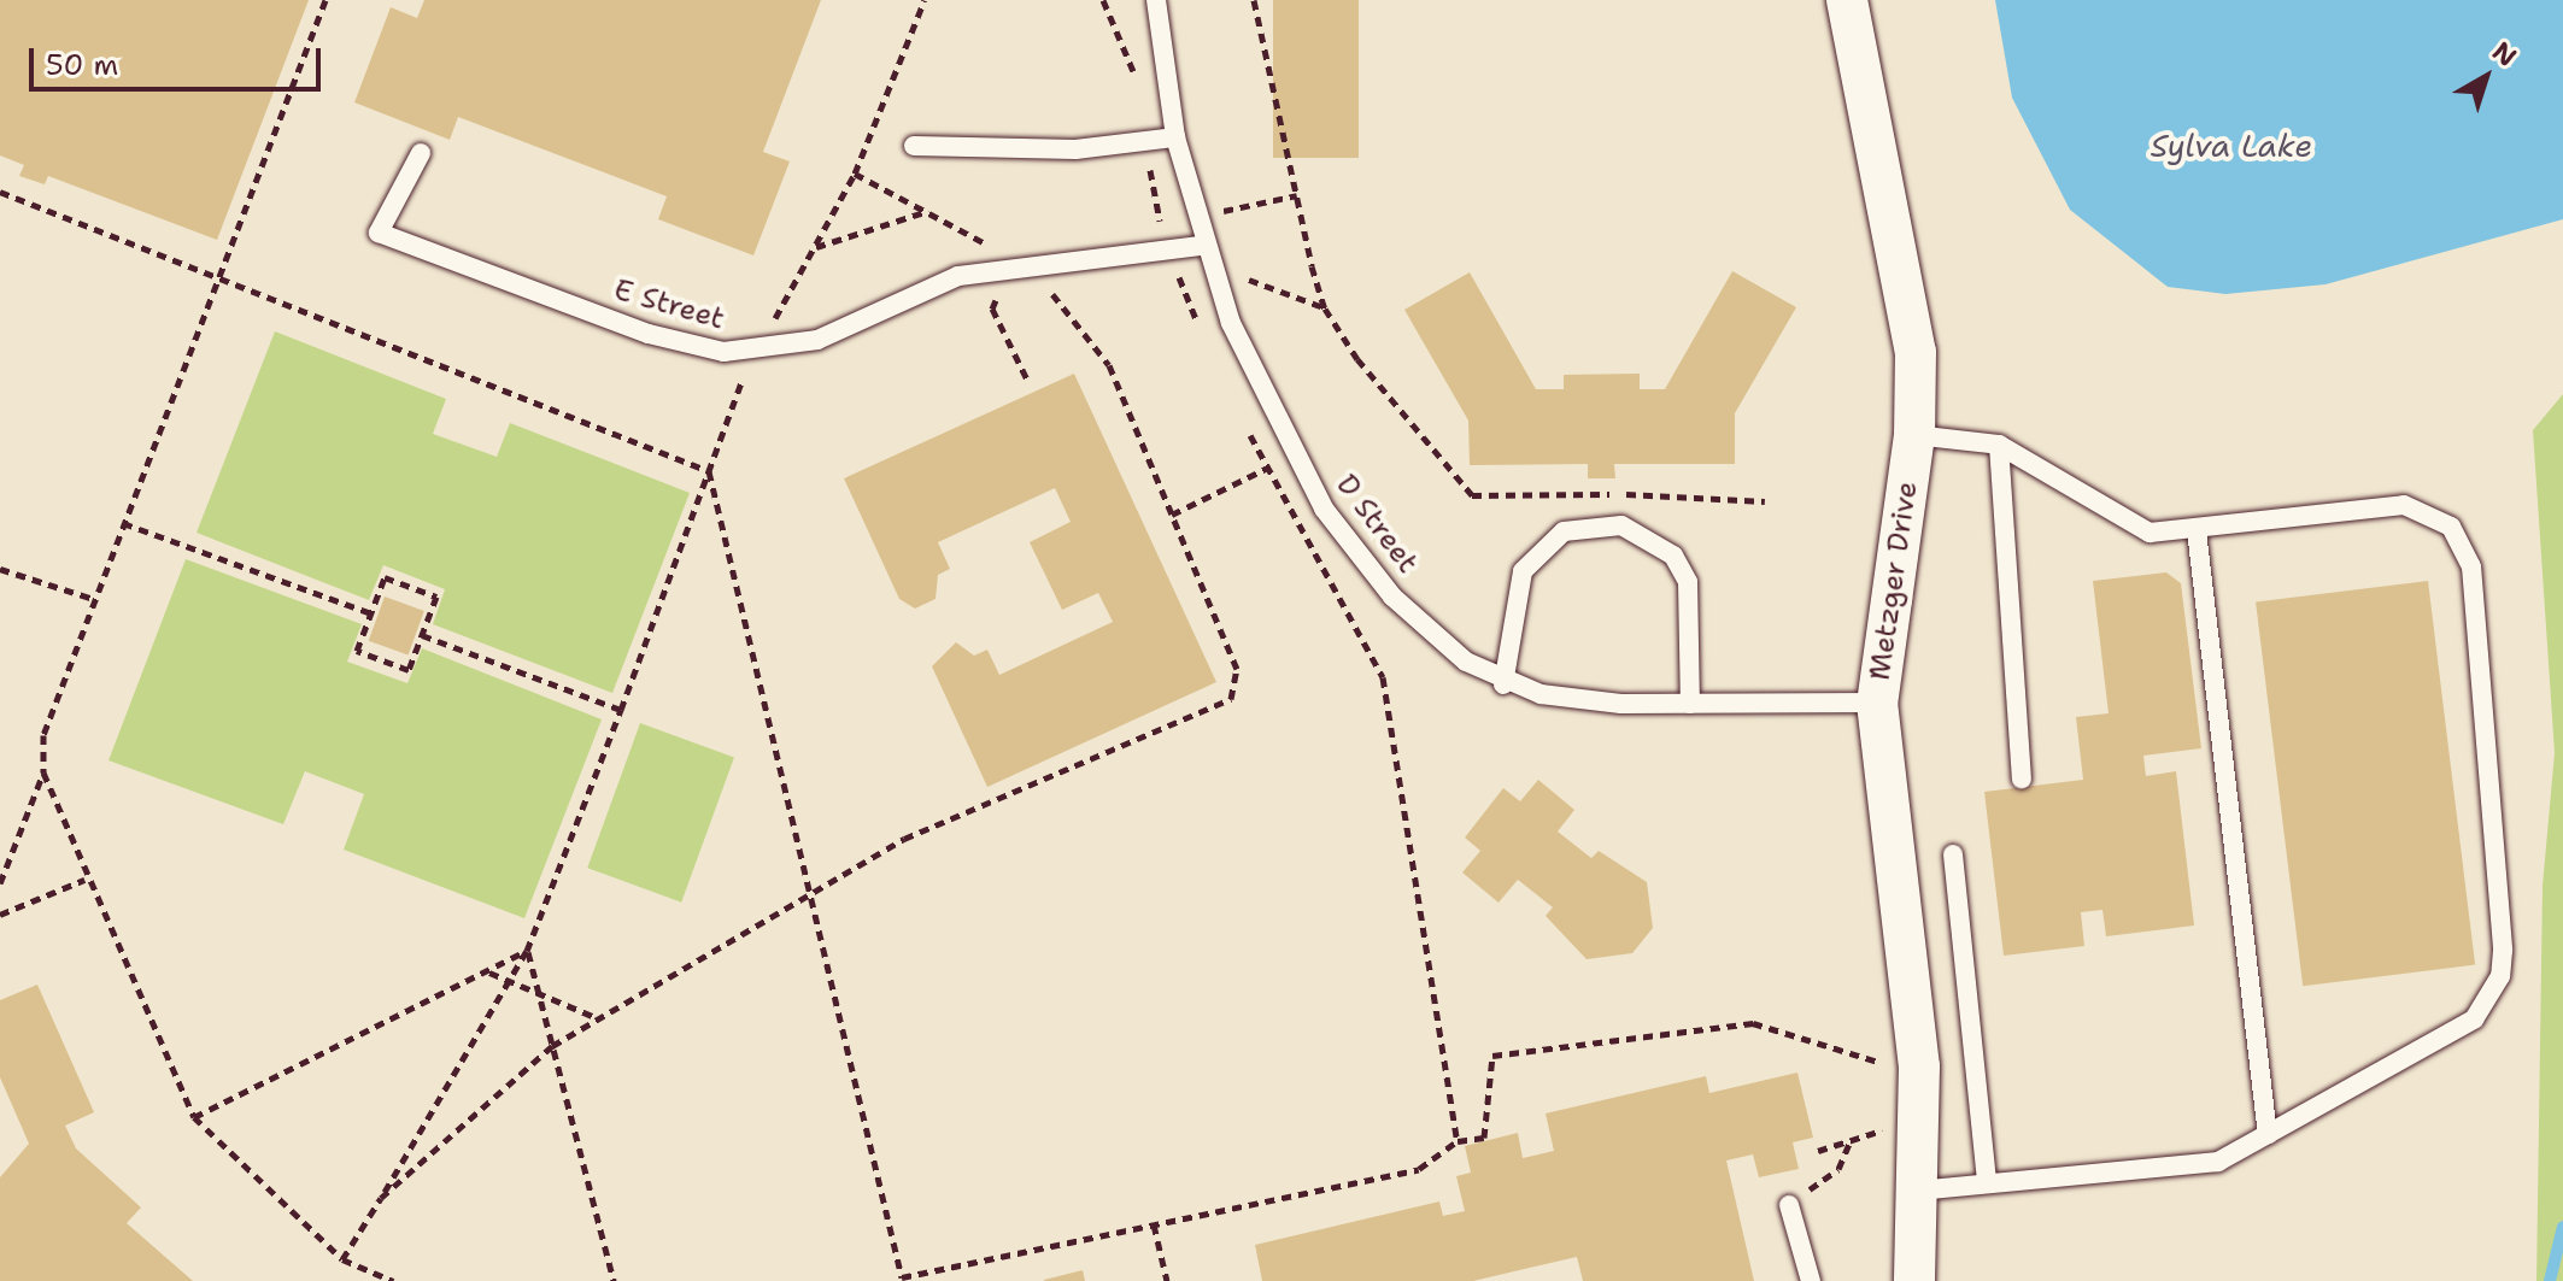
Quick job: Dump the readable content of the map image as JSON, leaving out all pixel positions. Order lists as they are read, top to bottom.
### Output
{
  "streets": {
    "street": ["Metzger Drive"],
    "lane": ["E Street", "D Street"]
  },
  "crossings": [
    ["E Street", "D Street"],
    ["D Street", "Metzger Drive"]
  ],
  "water": ["Sylva Lake"],
  "scale_bar": "50 m",
  "north": "top right"
}
